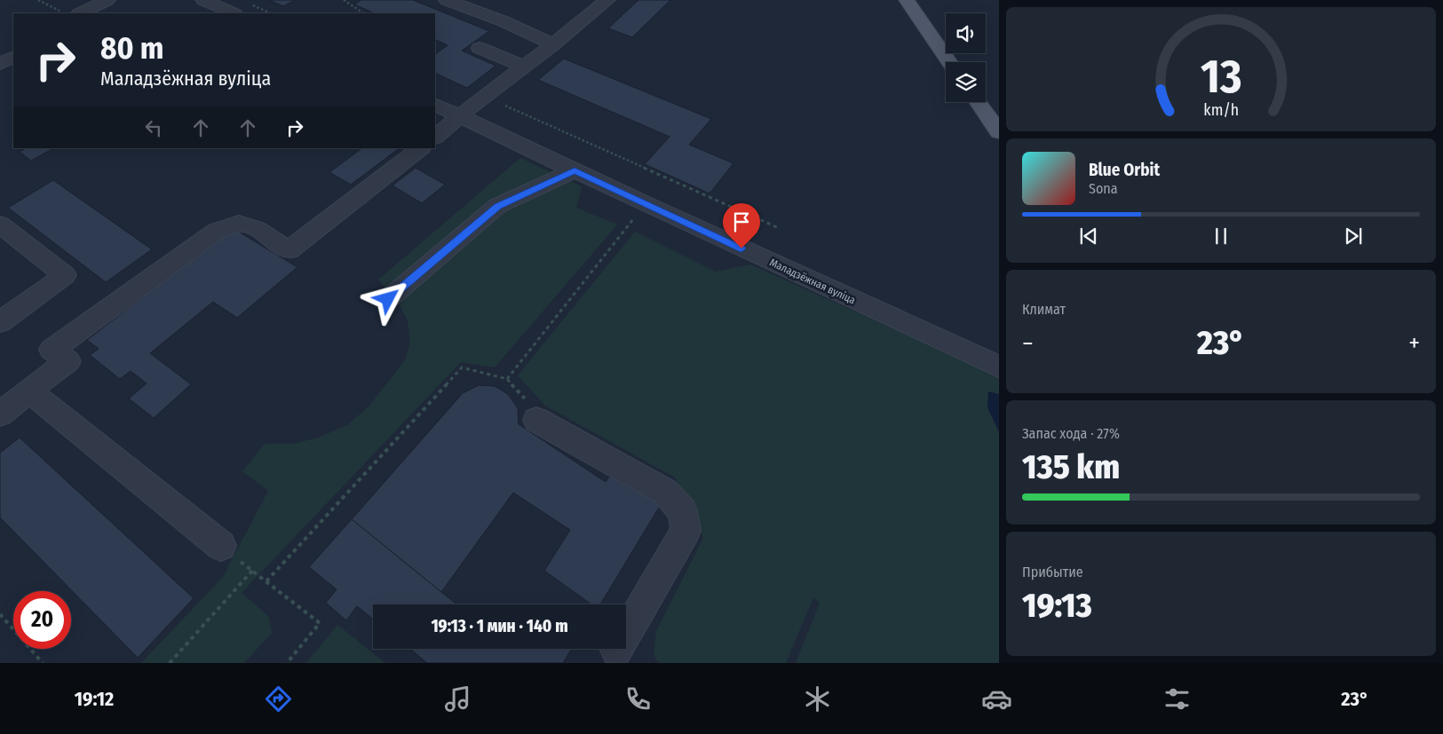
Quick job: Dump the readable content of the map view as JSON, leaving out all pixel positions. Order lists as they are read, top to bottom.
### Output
{
  "streets": {
    "street": ["Маладзёжная вуліца"]
  },
  "page": {
    "turn": ["80 m", "Маладзёжная вуліца"],
    "song": ["Blue Orbit", "Sona"],
    "tile": [
      "Климат",
      ["Запас хода · 27%", "135 km"],
      ["Прибытие", "19:13"]
    ],
    "heat": ["−", "23°", "+"],
    "limit": "20",
    "trip": "19:13 · 1 мин · 140 m",
    "tabs": ["19:12", "23°"],
    "gauge": ["13", "km/h"]
  }
}
